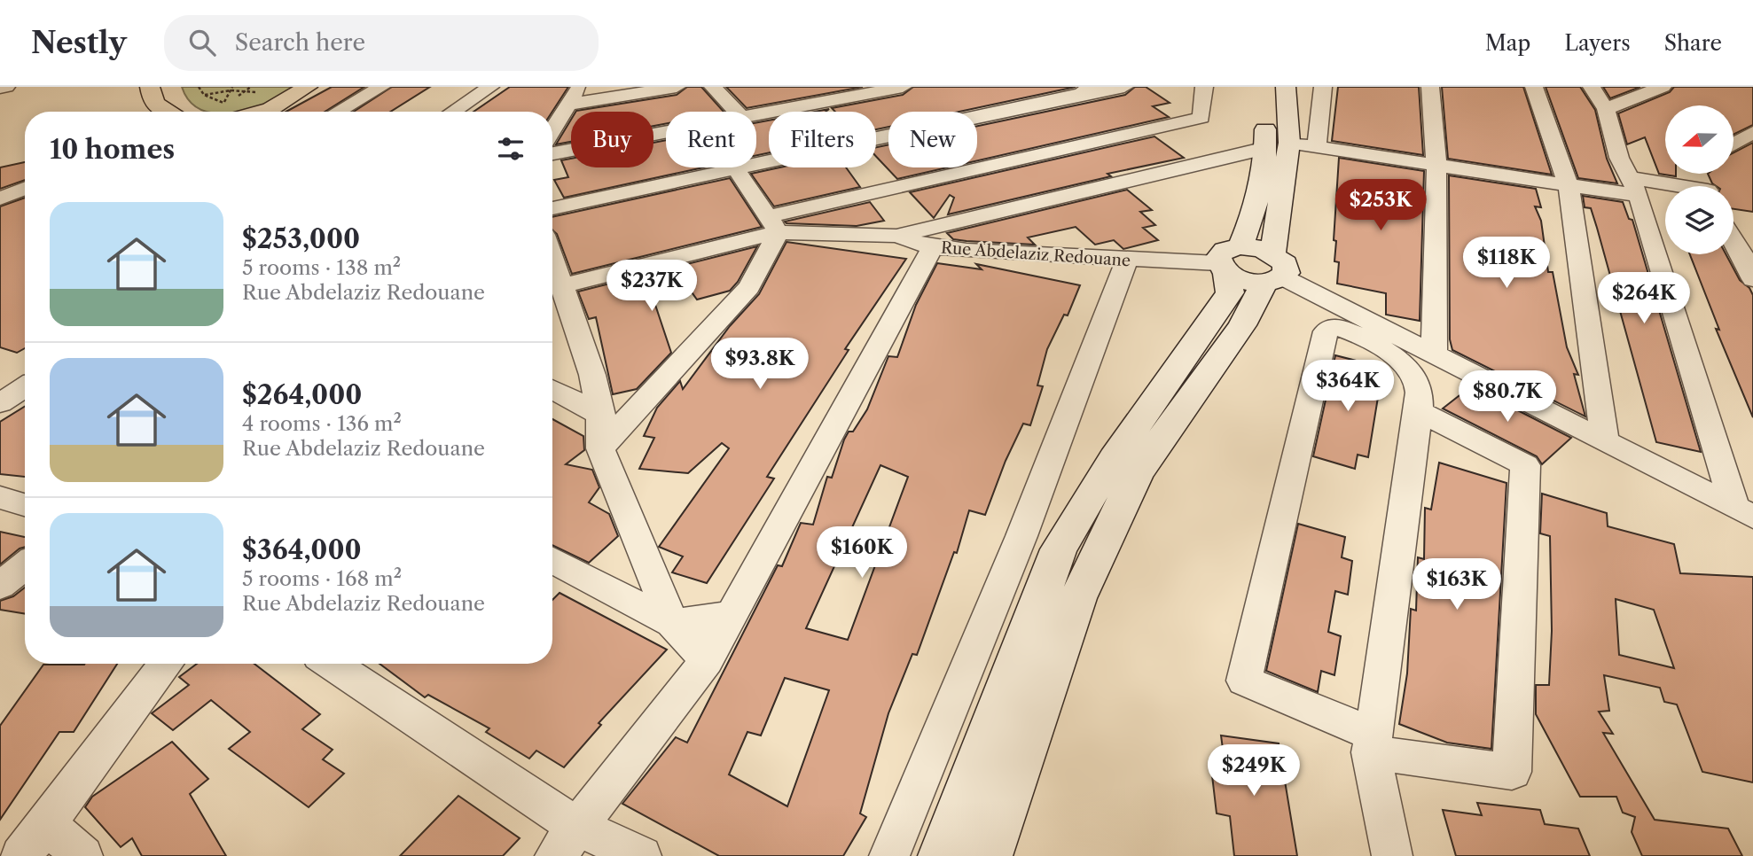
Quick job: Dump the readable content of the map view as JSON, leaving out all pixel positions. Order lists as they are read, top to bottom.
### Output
{
  "streets": {
    "street": ["Rue Abdelaziz Redouane"]
  },
  "north": "left",
  "page": {
    "header": "Nestly",
    "search": "Search here",
    "nav": ["Map", "Layers", "Share"],
    "chip": [
      "Buy",
      "Rent",
      "Filters",
      "New"
    ],
    "heading": "10 homes",
    "price": [
      "$253K",
      "$118K",
      "$237K",
      "$264K",
      "$93.8K",
      "$364K",
      "$80.7K",
      "$160K",
      "$163K",
      "$249K"
    ],
    "list": [
      {
        "name": "$253,000",
        "note": "5 rooms · 138 m² · Rue Abdelaziz Redouane"
      },
      {
        "name": "$264,000",
        "note": "4 rooms · 136 m² · Rue Abdelaziz Redouane"
      },
      {
        "name": "$364,000",
        "note": "5 rooms · 168 m² · Rue Abdelaziz Redouane"
      }
    ]
  }
}
